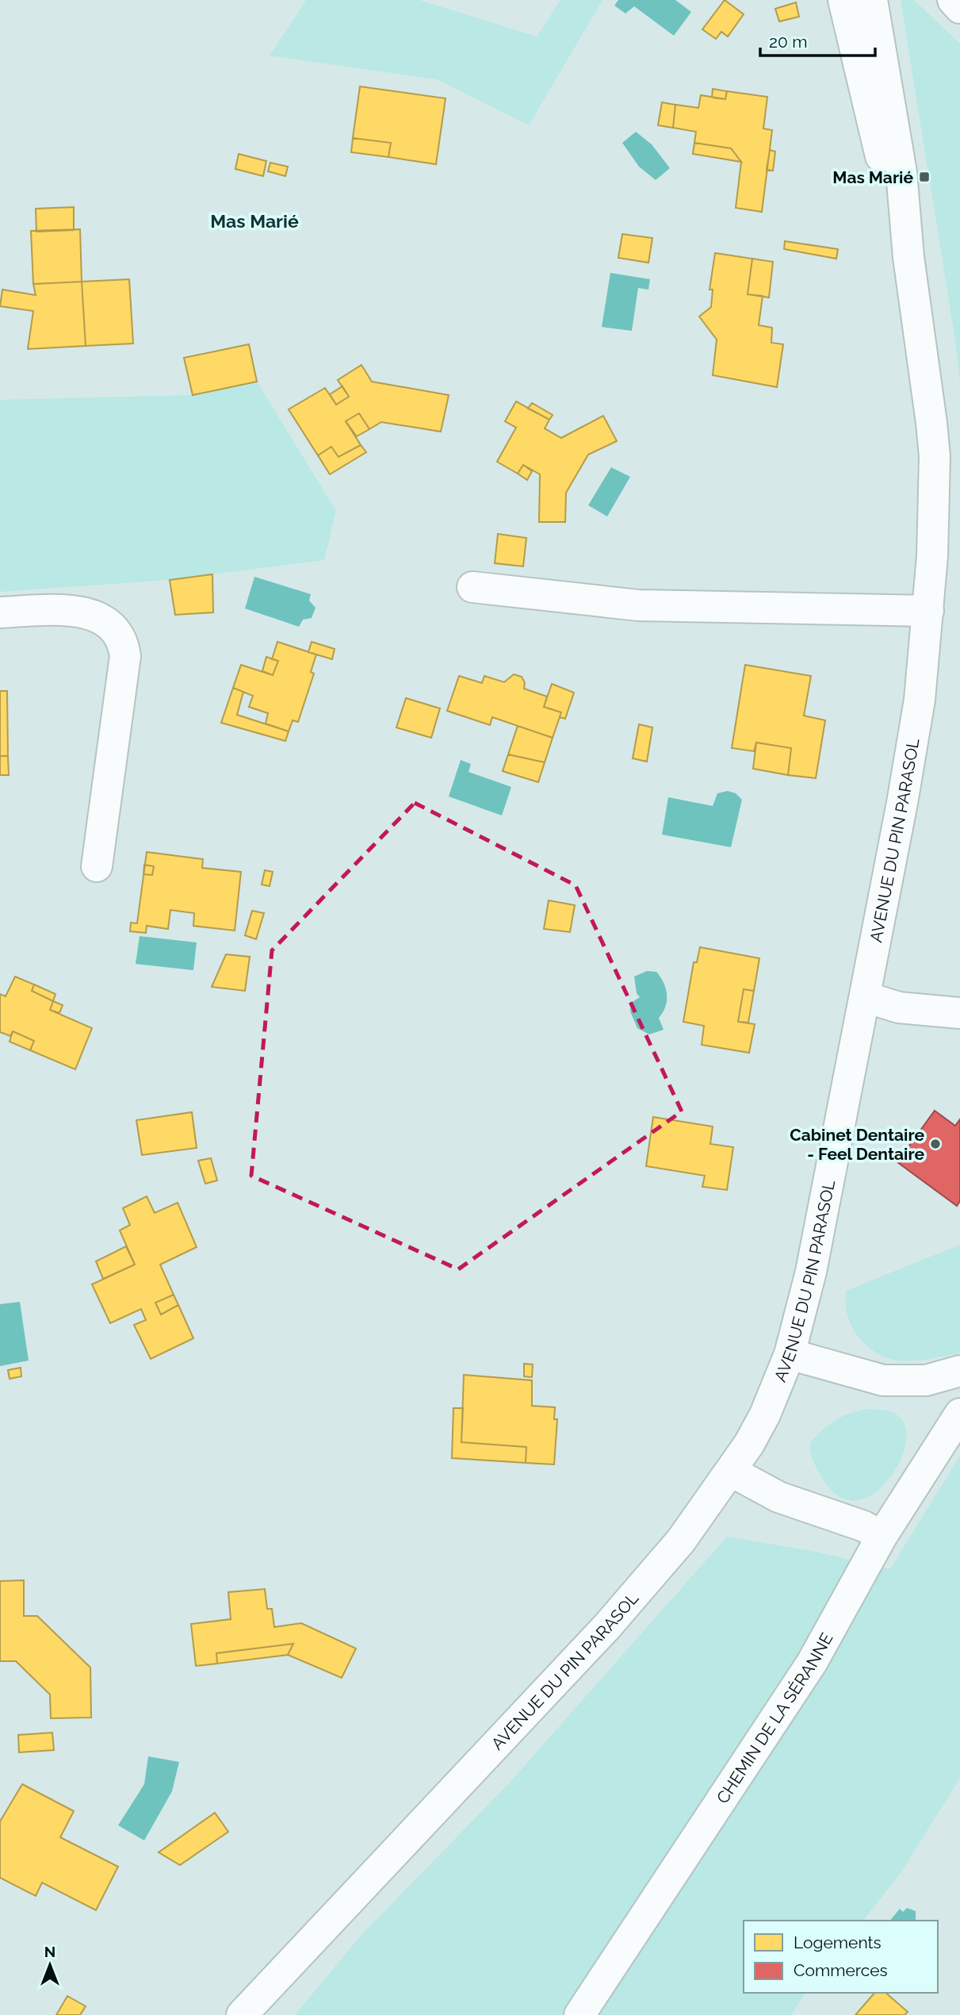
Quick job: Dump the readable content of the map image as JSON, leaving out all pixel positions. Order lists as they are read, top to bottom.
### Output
{
  "streets": {
    "street": ["AVENUE DU PIN PARASOL", "CHEMIN DE LA SÉRANNE"]
  },
  "districts": ["Mas Marié"],
  "places": {
    "transit": ["Mas Marié"],
    "other": ["Cabinet Dentaire - Feel Dentaire"]
  },
  "legend": ["Logements", "Commerces"],
  "scale_bar": "20 m",
  "north": "top"
}
